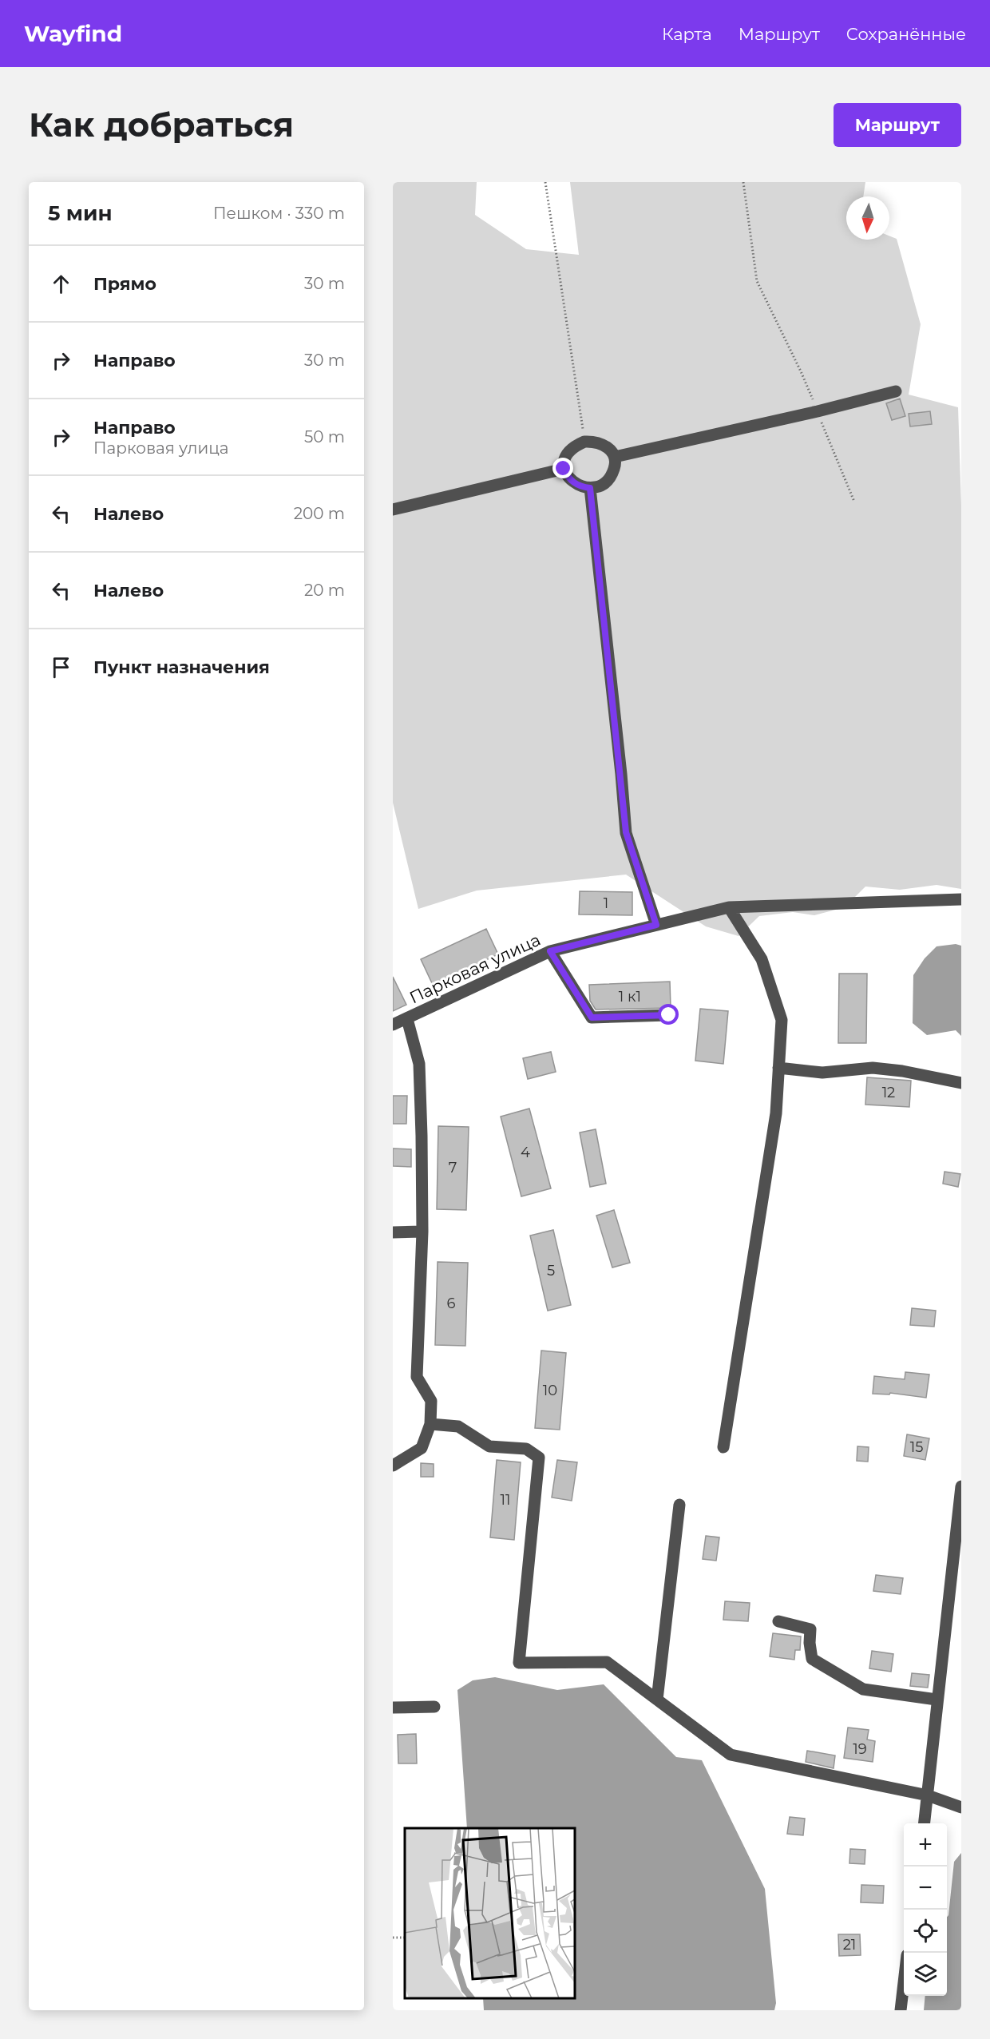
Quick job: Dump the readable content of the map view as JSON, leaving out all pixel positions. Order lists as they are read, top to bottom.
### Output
{
  "streets": {
    "street": ["Парковая улица"]
  },
  "house_numbers": [
    "1",
    "1 к1",
    "12",
    "4",
    "7",
    "5",
    "6",
    "10",
    "15",
    "11",
    "19",
    "21"
  ],
  "north": "bottom",
  "page": {
    "header": "Wayfind",
    "nav": ["Карта", "Маршрут", "Сохранённые"],
    "buttons": "Маршрут",
    "title": "Как добраться",
    "heading": ["5 мин", "Пешком · 330 m"],
    "list": [
      ["Прямо", "30 m"],
      ["Направо", "30 m"],
      ["Направо", "Парковая улица", "50 m"],
      ["Налево", "200 m"],
      ["Налево", "20 m"],
      "Пункт назначения"
    ],
    "map_buttons": ["+", "−"]
  }
}
